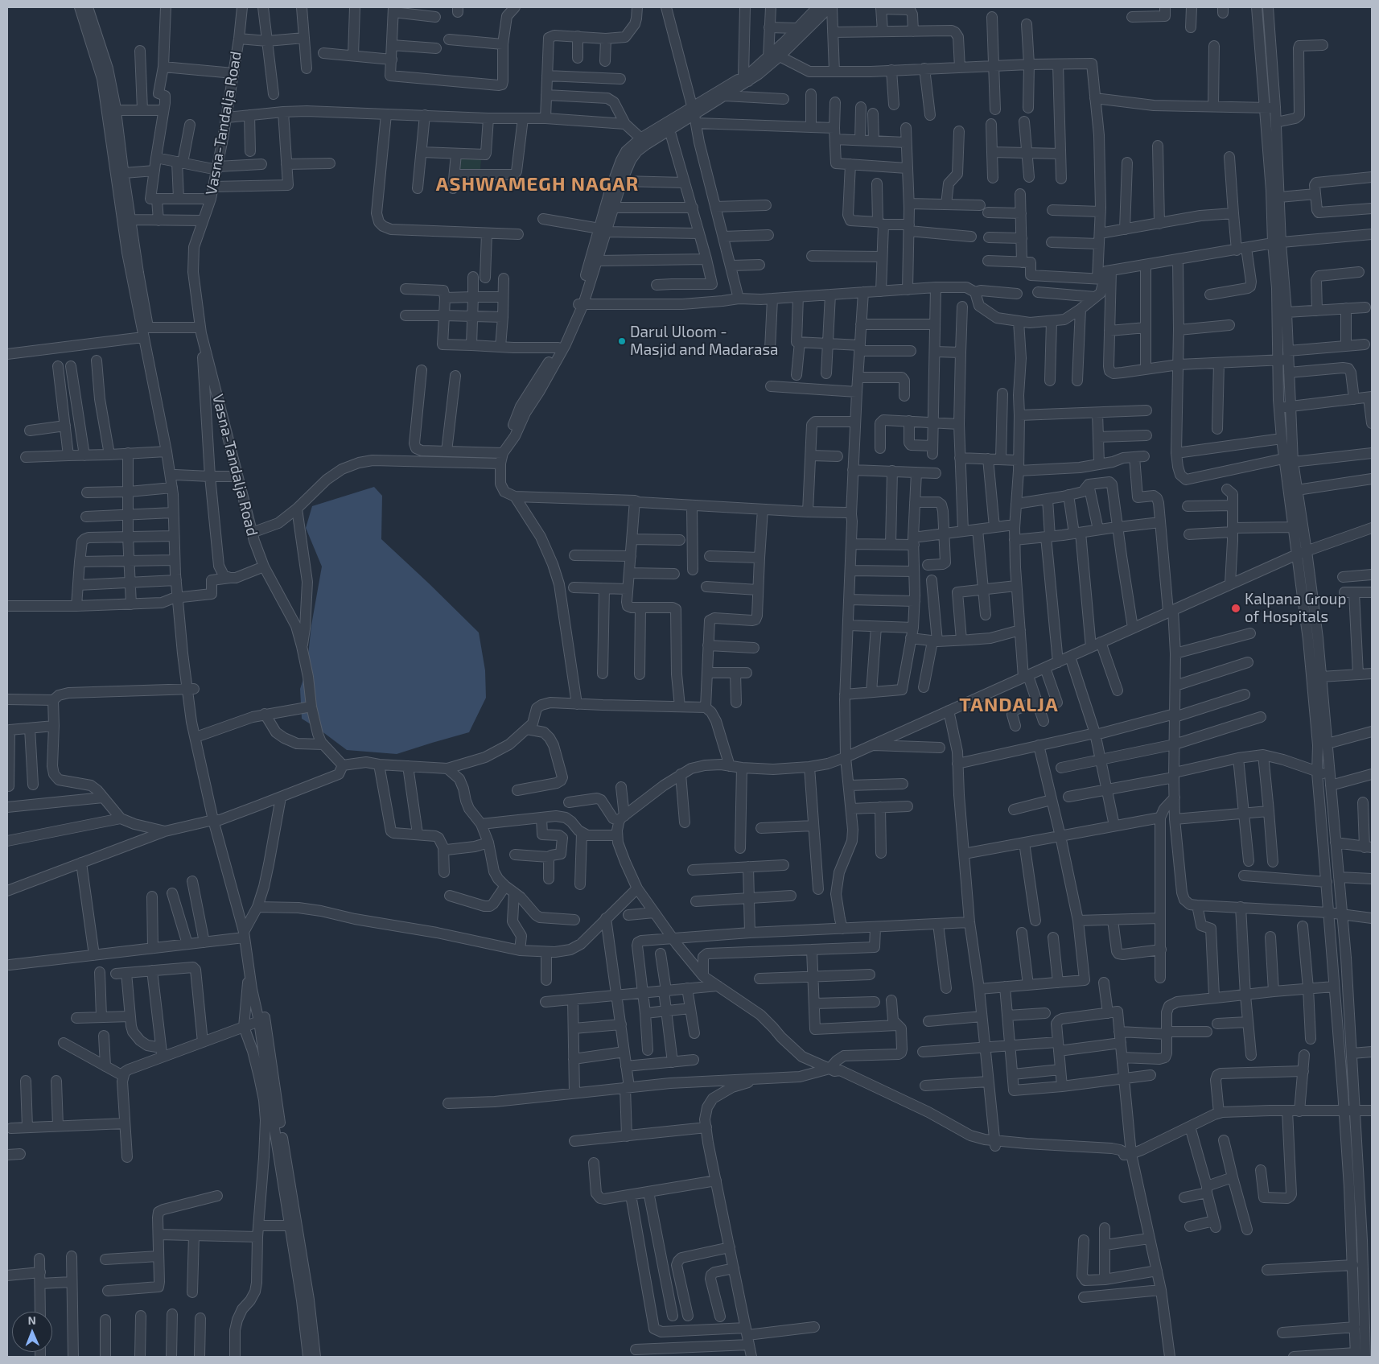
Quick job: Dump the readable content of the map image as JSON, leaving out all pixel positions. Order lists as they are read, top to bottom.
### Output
{
  "streets": {
    "street": ["Vasna-Tandalja Road"]
  },
  "districts": ["ASHWAMEGH NAGAR", "TANDALJA"],
  "places": ["Darul Uloom - Masjid and Madarasa", "Kalpana Group of Hospitals"],
  "north": "top"
}
